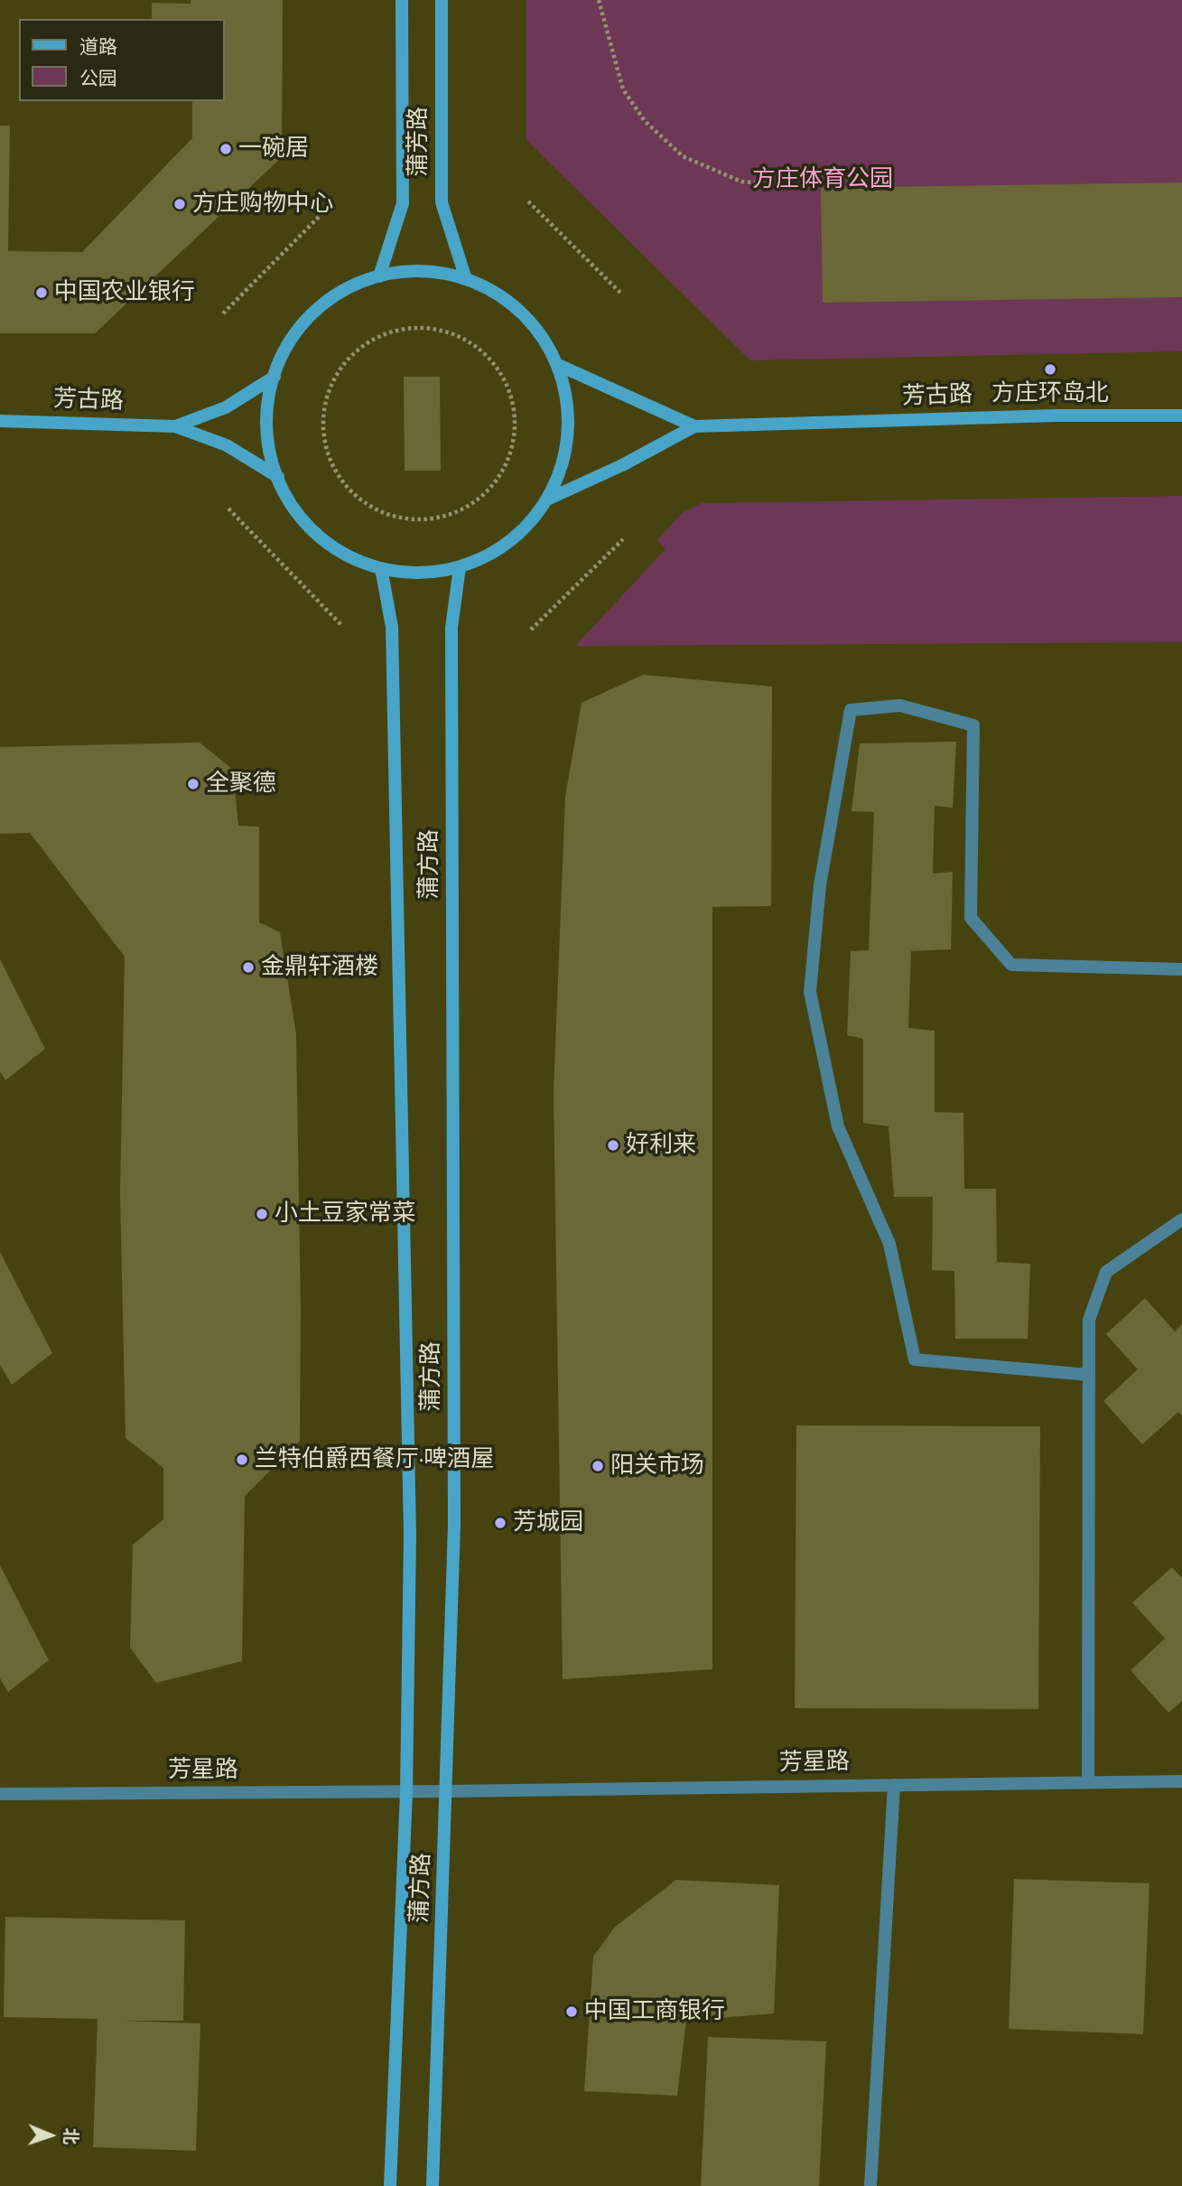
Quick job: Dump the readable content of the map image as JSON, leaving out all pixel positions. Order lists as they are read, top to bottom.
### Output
{
  "streets": {
    "street": [
      "蒲芳路",
      "芳古路",
      "蒲方路",
      "芳星路"
    ]
  },
  "crossings": [
    ["蒲方路", "芳星路"]
  ],
  "parks": ["方庄体育公园"],
  "places": [
    "一碗居",
    "方庄购物中心",
    "中国农业银行",
    "方庄环岛北",
    "全聚德",
    "金鼎轩酒楼",
    "好利来",
    "小土豆家常菜",
    "兰特伯爵西餐厅·啤酒屋",
    "阳关市场",
    "芳城园",
    "中国工商银行"
  ],
  "legend": ["道路", "公园"],
  "north": "right"
}
